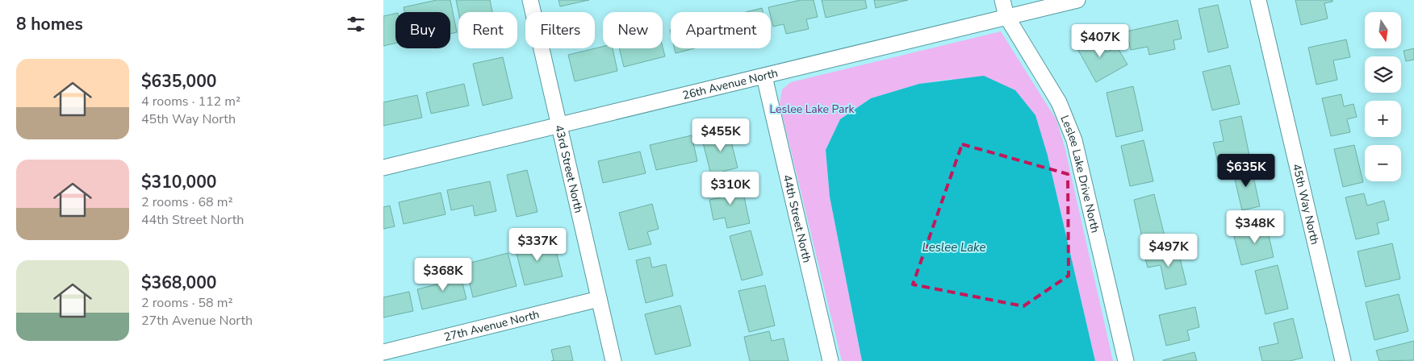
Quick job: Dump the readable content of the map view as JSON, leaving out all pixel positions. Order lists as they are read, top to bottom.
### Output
{
  "streets": {
    "street": [
      "26th Avenue North",
      "43rd Street North",
      "Leslee Lake Drive North",
      "45th Way North",
      "44th Street North",
      "27th Avenue North"
    ]
  },
  "crossings": [
    ["26th Avenue North", "43rd Street North"],
    ["26th Avenue North", "Leslee Lake Drive North"],
    ["26th Avenue North", "44th Street North"],
    ["43rd Street North", "27th Avenue North"]
  ],
  "water": ["Leslee Lake"],
  "parks": ["Leslee Lake Park"],
  "north": "bottom",
  "page": {
    "heading": "8 homes",
    "map_buttons": ["+", "−"],
    "chip": [
      "Buy",
      "Rent",
      "Filters",
      "New",
      "Apartment"
    ],
    "price": [
      "$407K",
      "$455K",
      "$635K",
      "$310K",
      "$348K",
      "$337K",
      "$497K",
      "$368K"
    ],
    "list": [
      {
        "name": "$635,000",
        "note": "4 rooms · 112 m² · 45th Way North"
      },
      {
        "name": "$310,000",
        "note": "2 rooms · 68 m² · 44th Street North"
      },
      {
        "name": "$368,000",
        "note": "2 rooms · 58 m² · 27th Avenue North"
      }
    ]
  }
}
